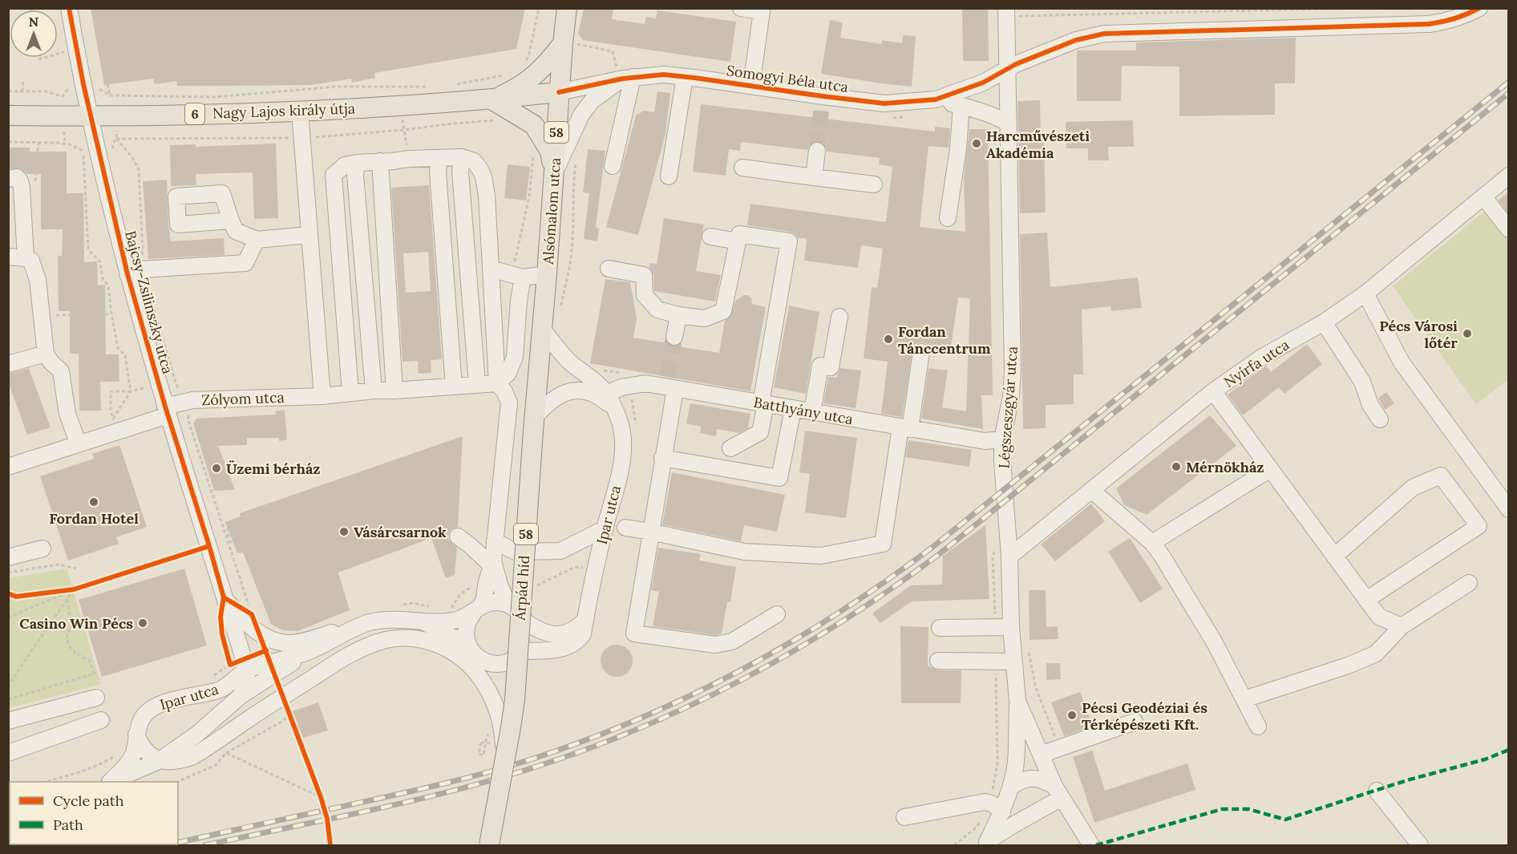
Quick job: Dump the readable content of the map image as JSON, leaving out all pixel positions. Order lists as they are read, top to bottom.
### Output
{
  "streets": {
    "main road": [
      "Nagy Lajos király útja",
      "6",
      "58",
      "Alsómalom utca",
      "Árpád híd"
    ],
    "street": [
      "Somogyi Béla utca",
      "Bajcsy-Zsilinszky utca",
      "Nyírfa utca",
      "Zólyom utca",
      "Légszeszgyár utca",
      "Batthyány utca",
      "Ipar utca"
    ]
  },
  "crossings": [
    ["Somogyi Béla utca", "Nagy Lajos király útja"],
    ["Somogyi Béla utca", "Alsómalom utca"],
    ["Somogyi Béla utca", "Légszeszgyár utca"],
    ["Nagy Lajos király útja", "6"],
    ["Nagy Lajos király útja", "Alsómalom utca"],
    ["Nagy Lajos király útja", "Bajcsy-Zsilinszky utca"],
    ["6", "Alsómalom utca"],
    ["Alsómalom utca", "Ipar utca"],
    ["Alsómalom utca", "Árpád híd"],
    ["Bajcsy-Zsilinszky utca", "Zólyom utca"],
    ["Bajcsy-Zsilinszky utca", "Ipar utca"],
    ["Nyírfa utca", "Légszeszgyár utca"],
    ["Légszeszgyár utca", "Batthyány utca"],
    ["Batthyány utca", "Ipar utca"],
    ["Ipar utca", "Árpád híd"]
  ],
  "places": [
    "Harcművészeti Akadémia",
    "Pécs Városi lőtér",
    "Fordan Tánccentrum",
    "Mérnökház",
    "Üzemi bérház",
    "Fordan Hotel",
    "Vásárcsarnok",
    "Casino Win Pécs",
    "Pécsi Geodéziai és Térképészeti Kft."
  ],
  "legend": ["Cycle path", "Path"],
  "north": "top"
}
